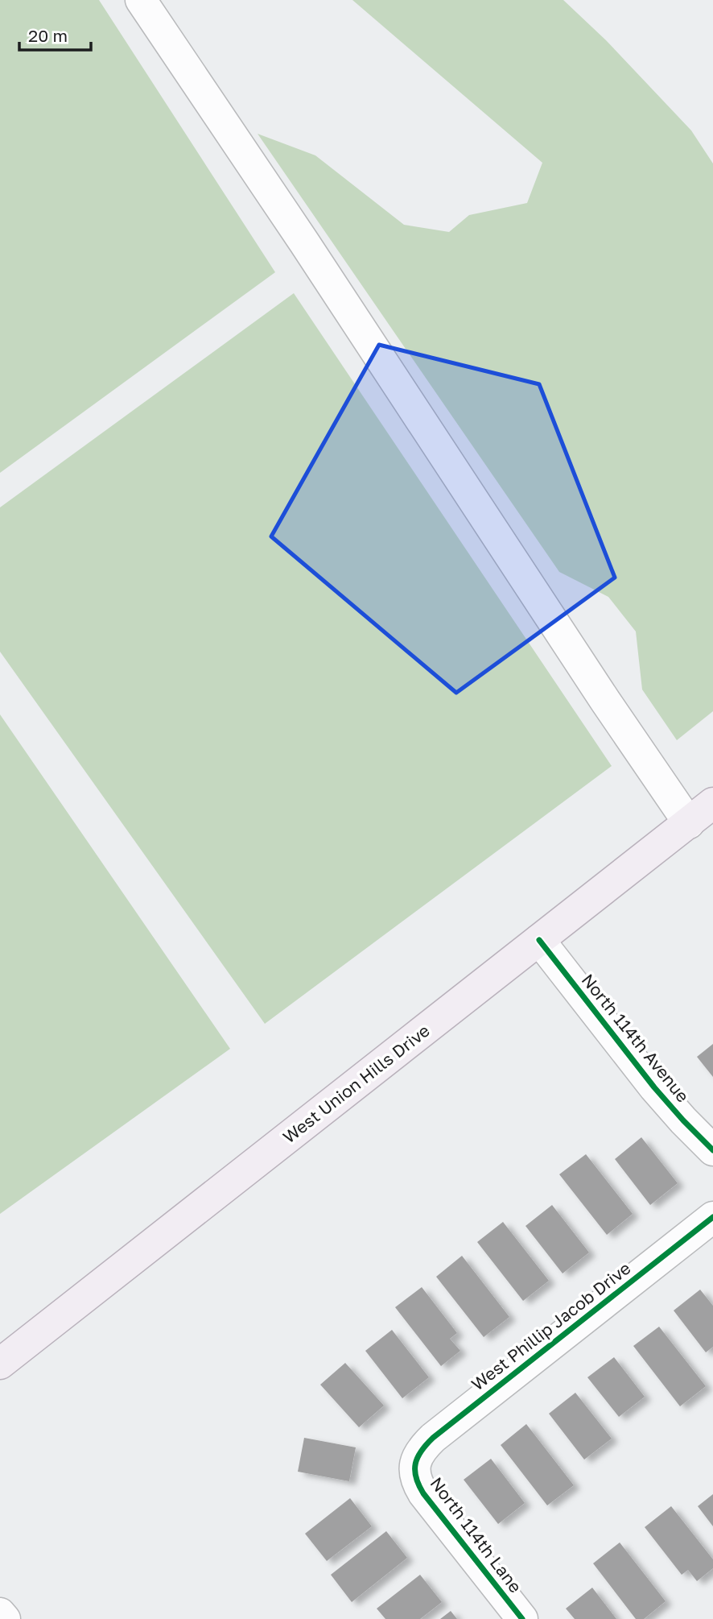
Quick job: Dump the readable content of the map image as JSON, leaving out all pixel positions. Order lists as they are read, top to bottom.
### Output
{
  "streets": {
    "main road": ["West Union Hills Drive"],
    "street": ["North 114th Avenue", "West Phillip Jacob Drive", "North 114th Lane"]
  },
  "crossings": [
    ["North 114th Avenue", "West Union Hills Drive"],
    ["West Phillip Jacob Drive", "North 114th Lane"]
  ],
  "scale_bar": "20 m"
}
